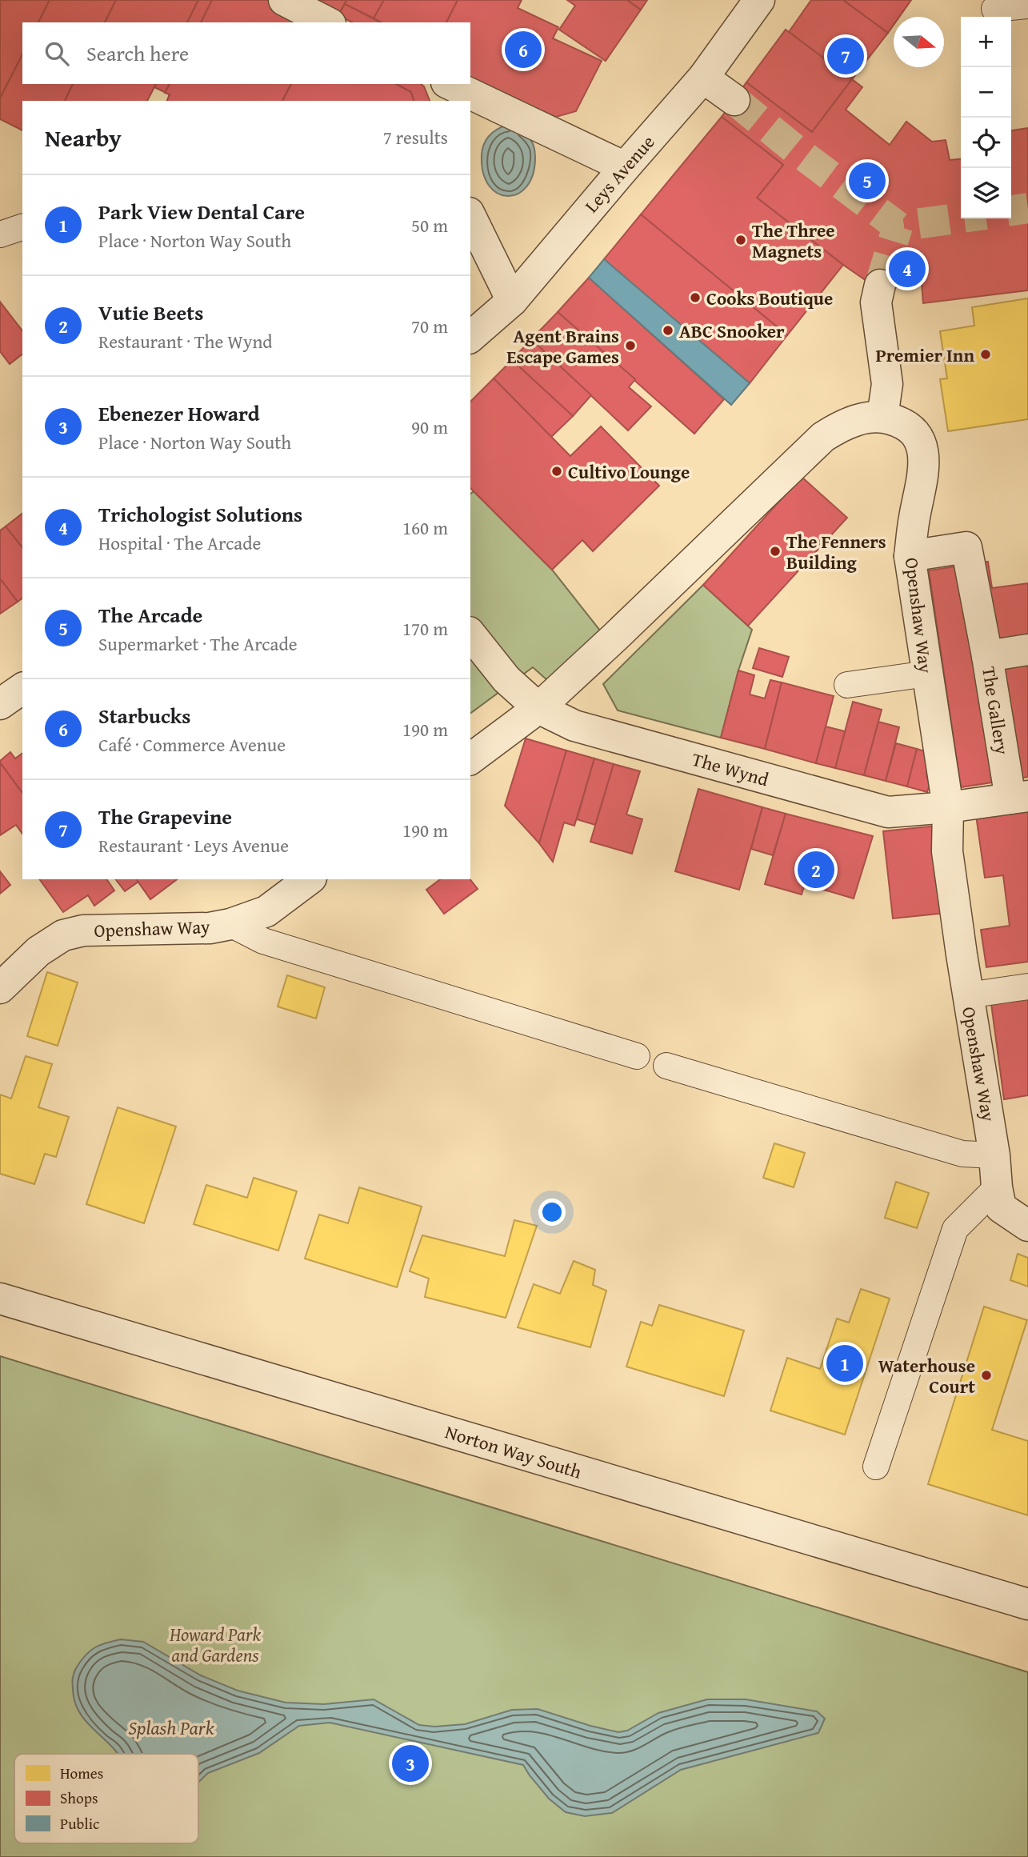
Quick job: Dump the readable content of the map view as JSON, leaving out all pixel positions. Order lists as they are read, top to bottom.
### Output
{
  "streets": {
    "street": [
      "Leys Avenue",
      "Openshaw Way",
      "The Gallery",
      "The Wynd",
      "Norton Way South"
    ]
  },
  "crossings": [
    ["Openshaw Way", "The Gallery"],
    ["Openshaw Way", "The Wynd"],
    ["The Gallery", "The Wynd"]
  ],
  "water": ["Splash Park"],
  "parks": ["Howard Park and Gardens"],
  "places": [
    "The Three Magnets",
    "Cooks Boutique",
    "ABC Snooker",
    "Agent Brains Escape Games",
    "Premier Inn",
    "Cultivo Lounge",
    "The Fenners Building",
    "Waterhouse Court"
  ],
  "legend": ["Homes", "Shops", "Public"],
  "north": "right",
  "page": {
    "map_buttons": ["+", "−"],
    "search": "Search here",
    "pins": [
      "6",
      "7",
      "5",
      "4",
      "2",
      "1",
      "3"
    ],
    "heading": ["Nearby", "7 results"],
    "list": [
      {
        "mark": "1",
        "name": "Park View Dental Care",
        "note": "Place · Norton Way South",
        "value": "50 m"
      },
      {
        "mark": "2",
        "name": "Vutie Beets",
        "note": "Restaurant · The Wynd",
        "value": "70 m"
      },
      {
        "mark": "3",
        "name": "Ebenezer Howard",
        "note": "Place · Norton Way South",
        "value": "90 m"
      },
      {
        "mark": "4",
        "name": "Trichologist Solutions",
        "note": "Hospital · The Arcade",
        "value": "160 m"
      },
      {
        "mark": "5",
        "name": "The Arcade",
        "note": "Supermarket · The Arcade",
        "value": "170 m"
      },
      {
        "mark": "6",
        "name": "Starbucks",
        "note": "Café · Commerce Avenue",
        "value": "190 m"
      },
      {
        "mark": "7",
        "name": "The Grapevine",
        "note": "Restaurant · Leys Avenue",
        "value": "190 m"
      }
    ]
  }
}
